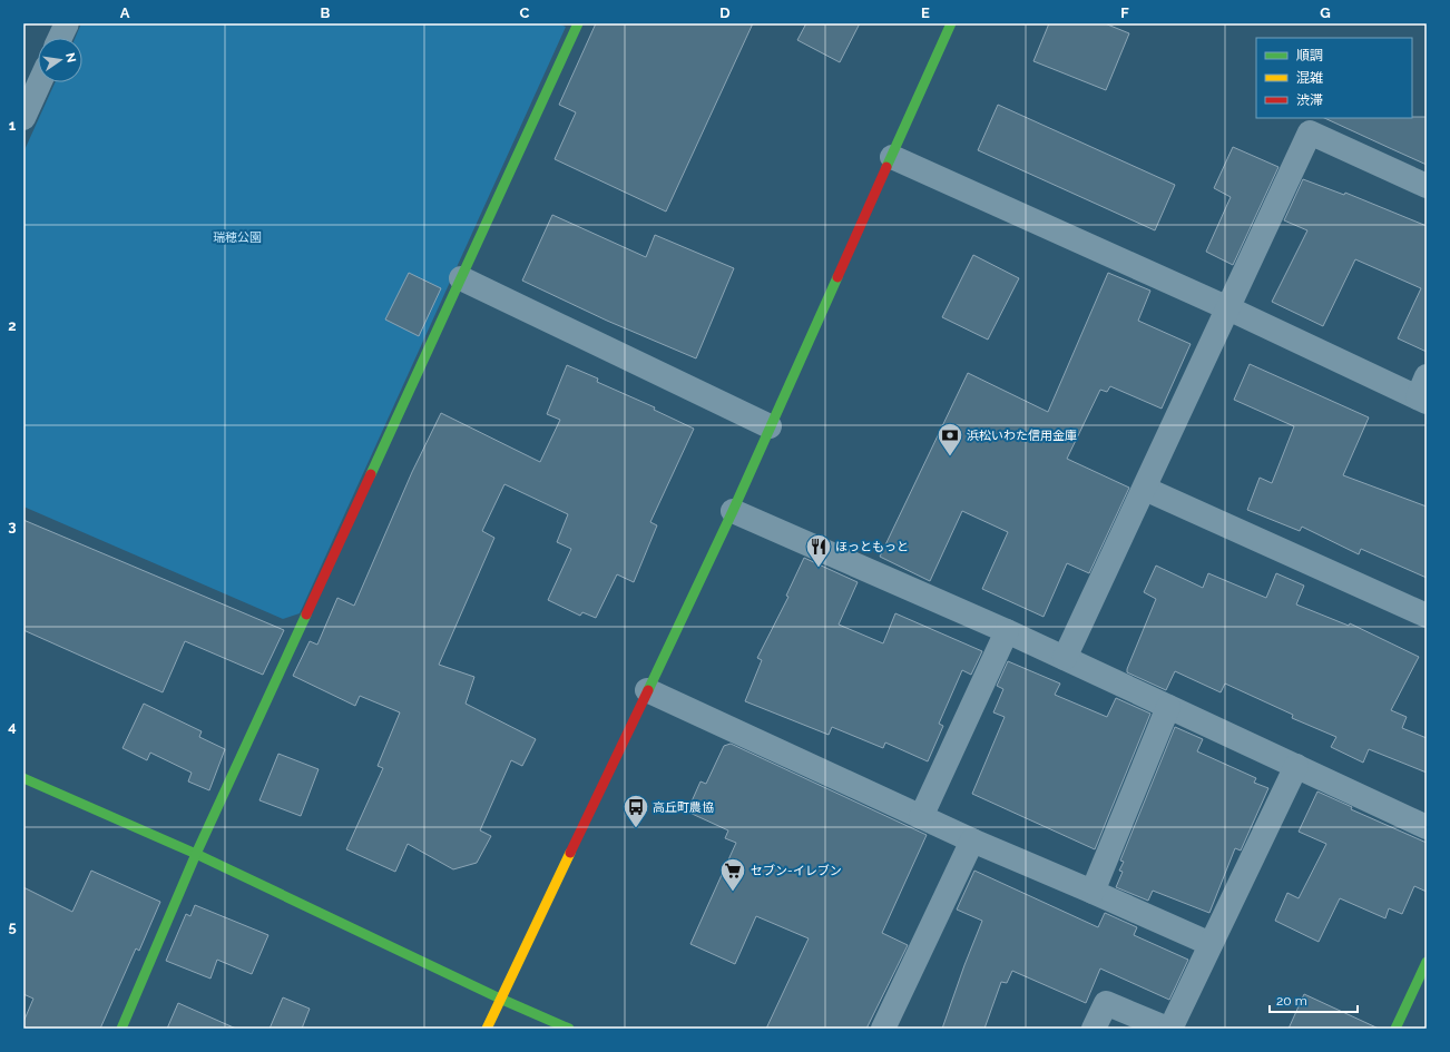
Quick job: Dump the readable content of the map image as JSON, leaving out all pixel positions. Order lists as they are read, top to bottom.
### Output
{
  "parks": ["瑞穂公園"],
  "places": {
    "bank": ["浜松いわた信用金庫"],
    "restaurant": ["ほっともっと"],
    "bus stop": ["高丘町農協"],
    "supermarket": ["セブン-イレブン"]
  },
  "legend": ["順調", "混雑", "渋滞"],
  "scale_bar": "20 m",
  "north": "right",
  "grid": {
    "columns": [
      "A",
      "B",
      "C",
      "D",
      "E",
      "F",
      "G"
    ],
    "rows": [
      "1",
      "2",
      "3",
      "4",
      "5"
    ]
  }
}
